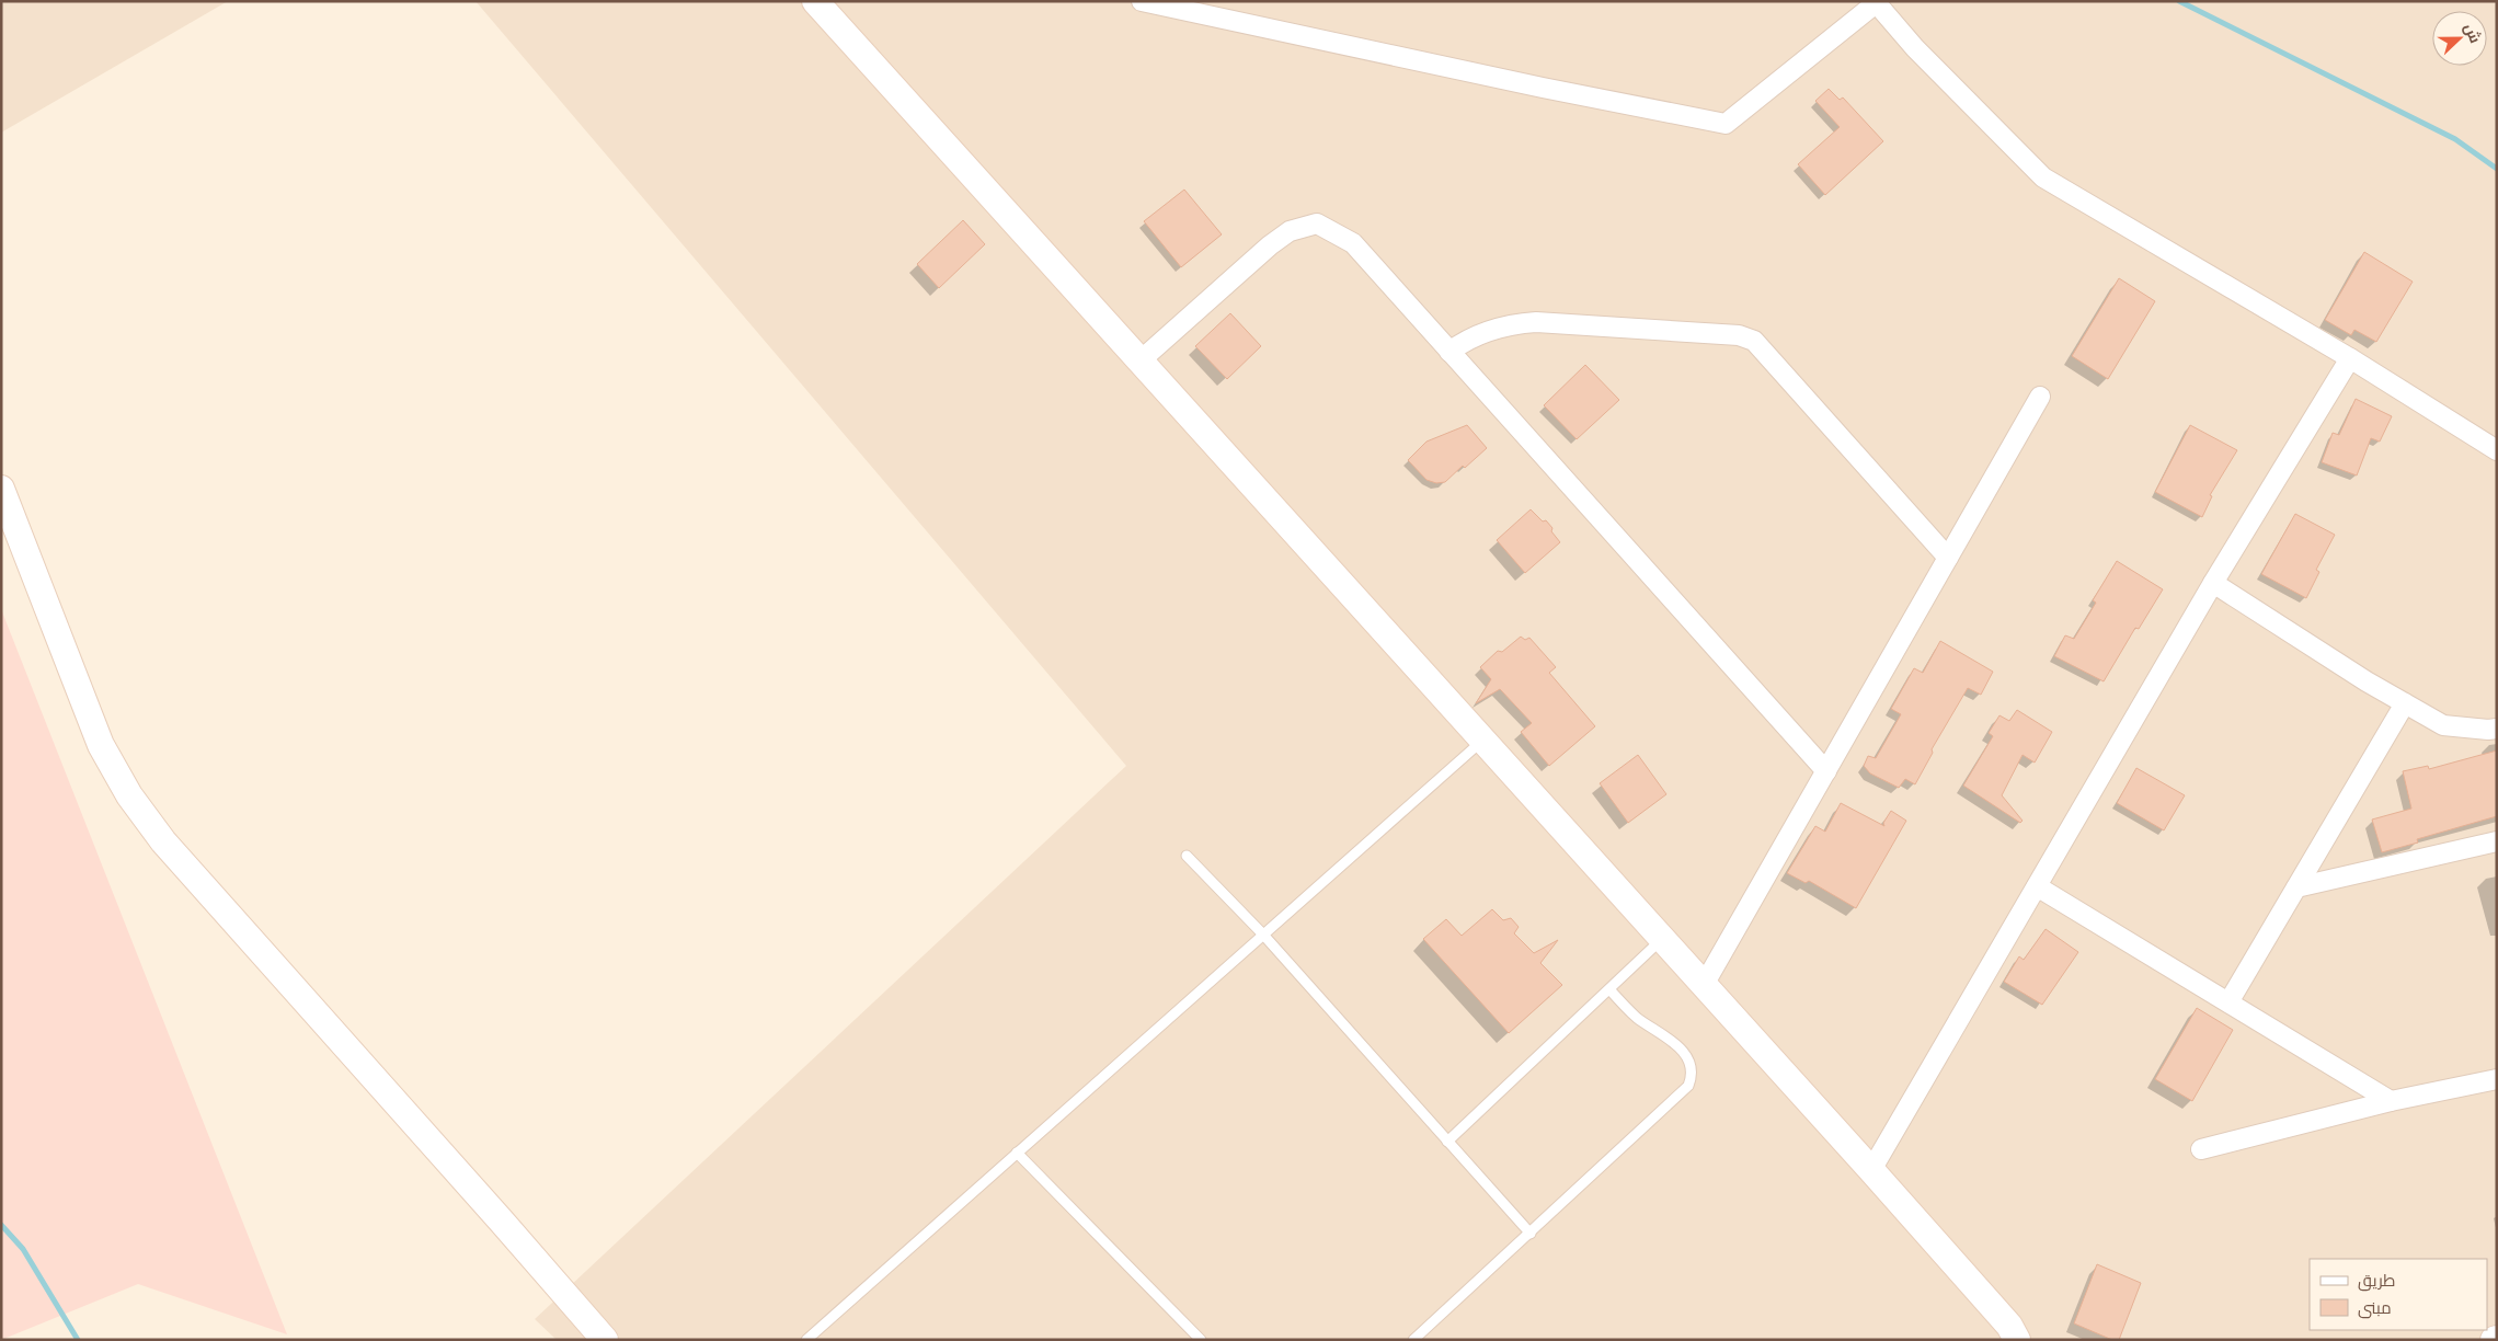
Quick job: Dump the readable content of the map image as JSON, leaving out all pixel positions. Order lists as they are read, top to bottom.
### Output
{
  "legend": ["طريق", "مبنى"],
  "north": "right"
}
